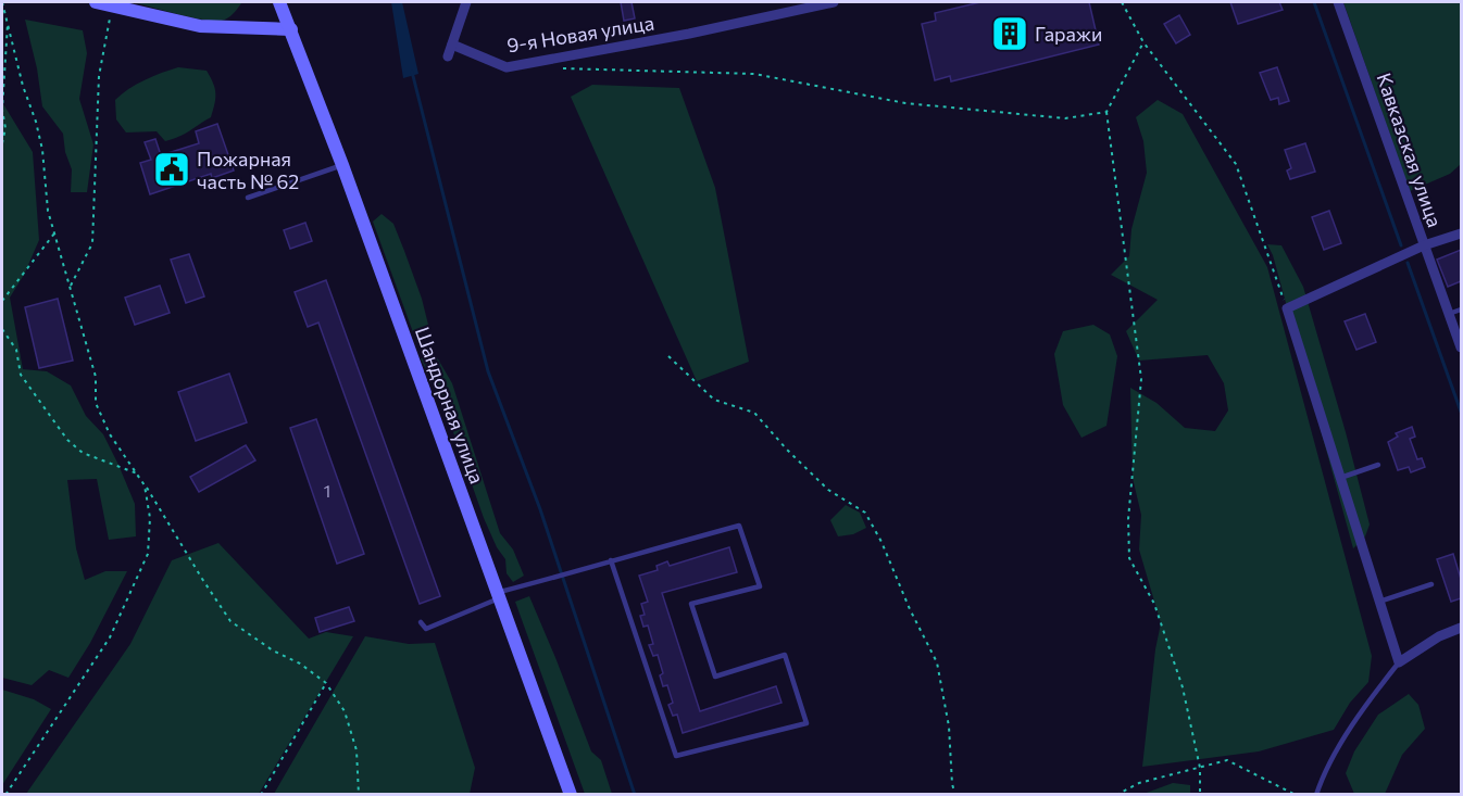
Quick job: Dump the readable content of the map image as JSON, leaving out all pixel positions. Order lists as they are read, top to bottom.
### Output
{
  "streets": {
    "street": ["9-я Новая улица", "Кавказская улица", "Шандорная улица"]
  },
  "places": {
    "building": ["Гаражи"],
    "public building": ["Пожарная часть № 62"]
  },
  "house_numbers": ["1"]
}
